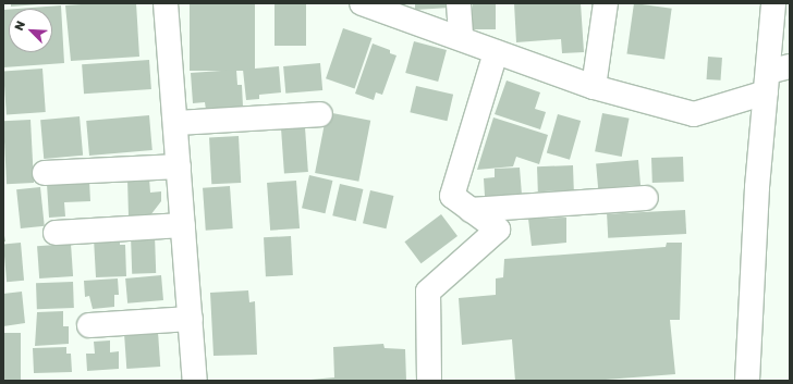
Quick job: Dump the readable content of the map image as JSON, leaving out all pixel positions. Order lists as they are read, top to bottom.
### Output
{
  "north": "top left"
}
